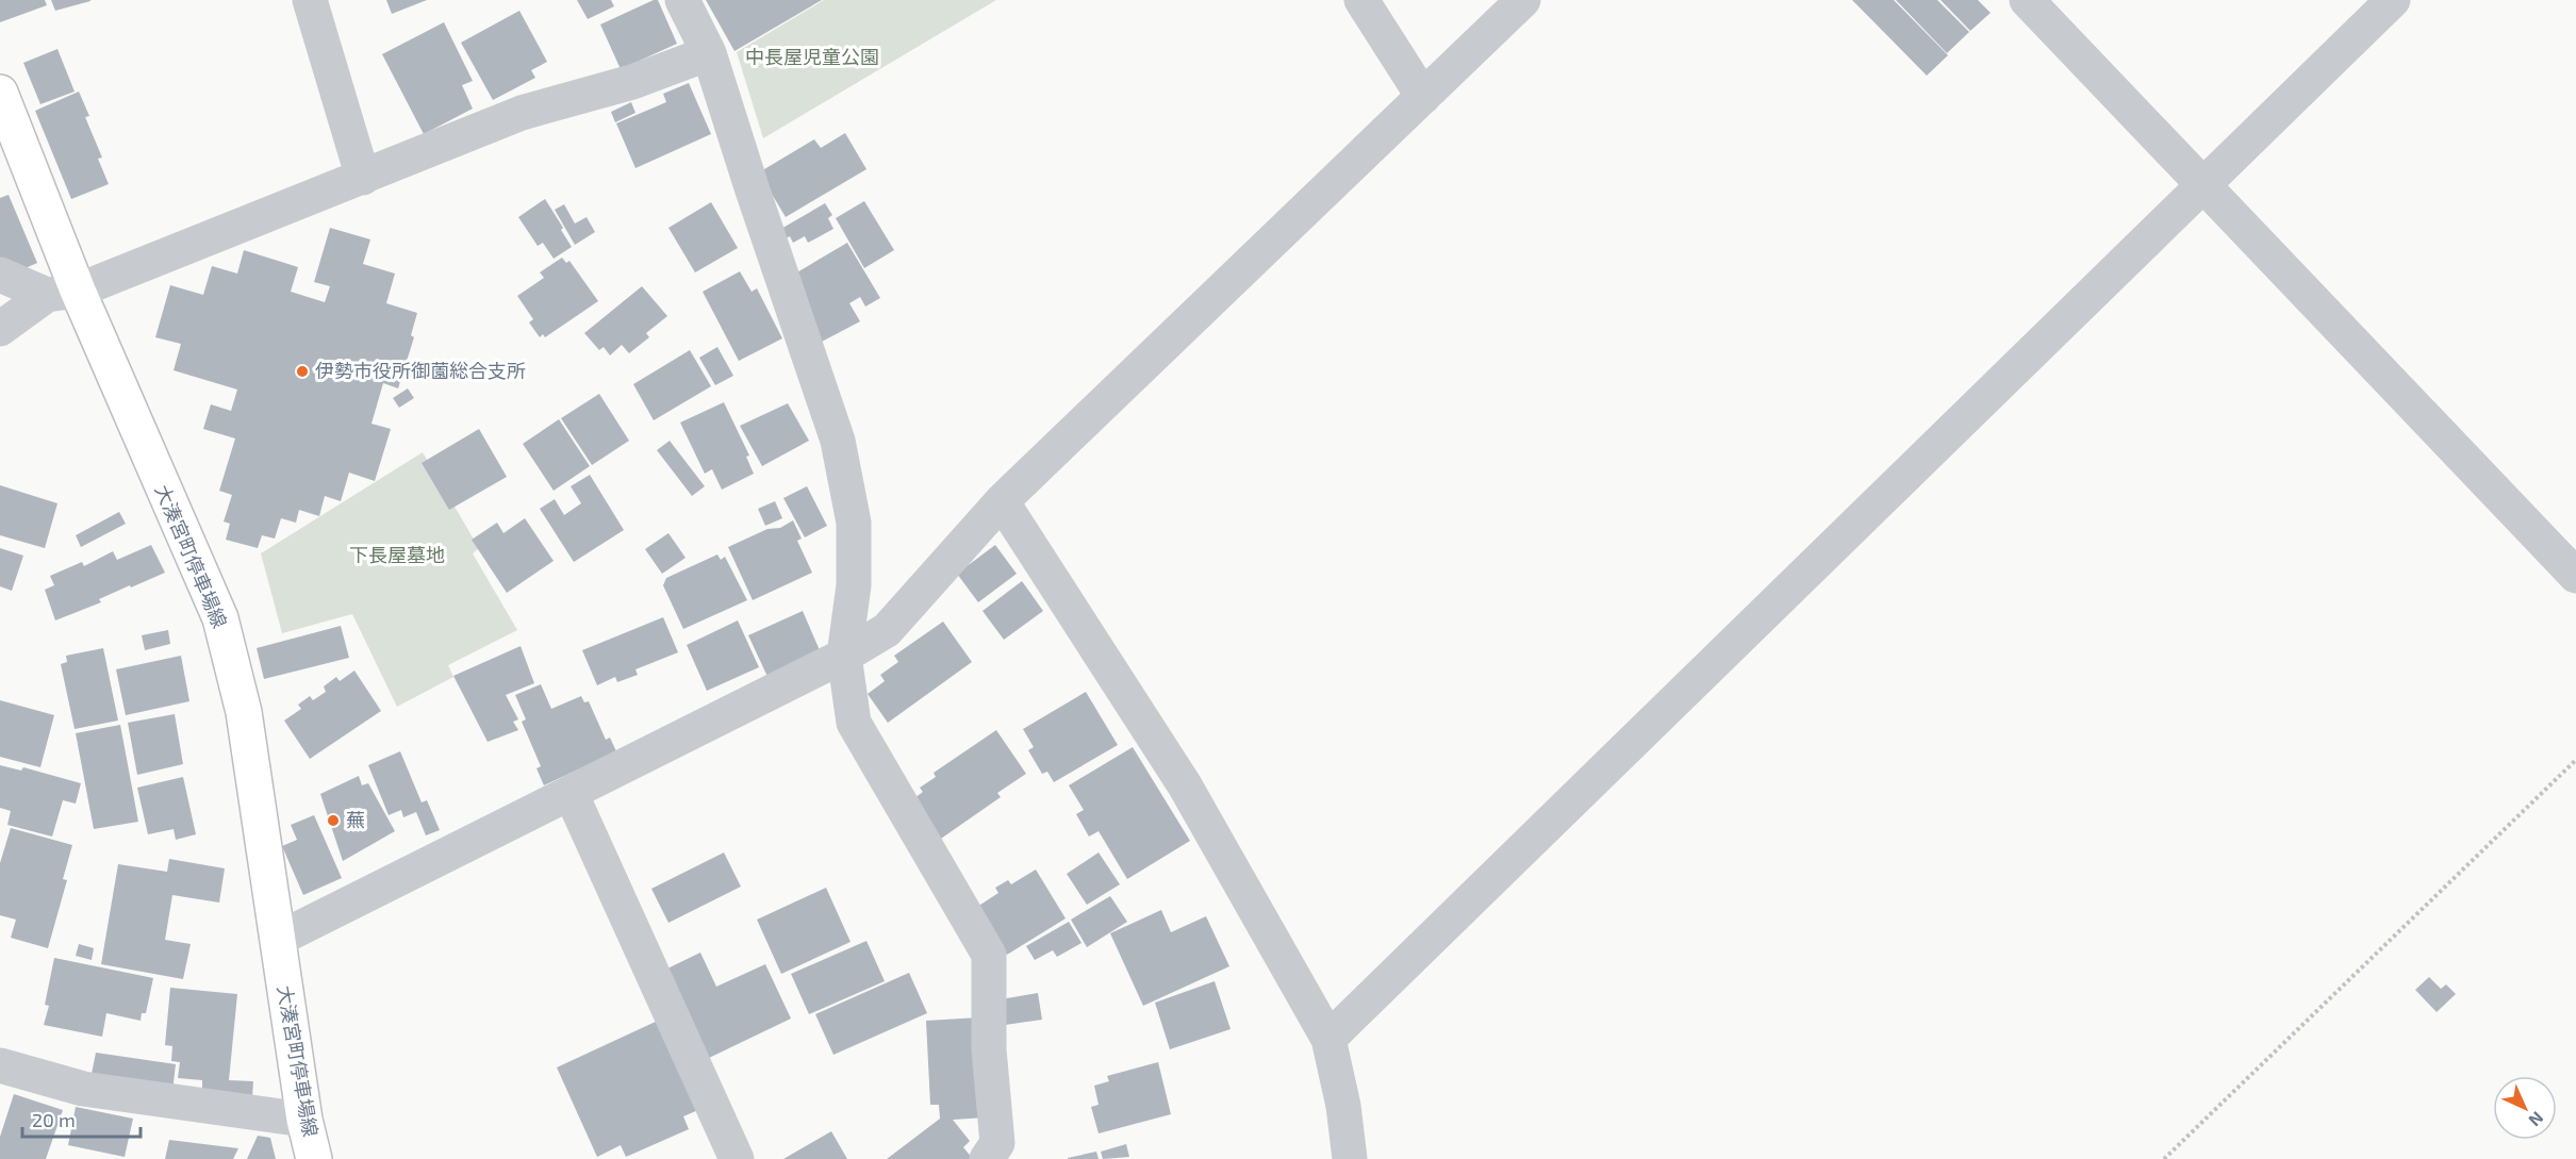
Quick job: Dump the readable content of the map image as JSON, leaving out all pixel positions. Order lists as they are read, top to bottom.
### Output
{
  "streets": {
    "main road": ["大湊宮町停車場線"]
  },
  "parks": ["中長屋児童公園", "下長屋墓地"],
  "places": ["伊勢市役所御薗総合支所", "蕪"],
  "scale_bar": "20 m",
  "north": "bottom right"
}
